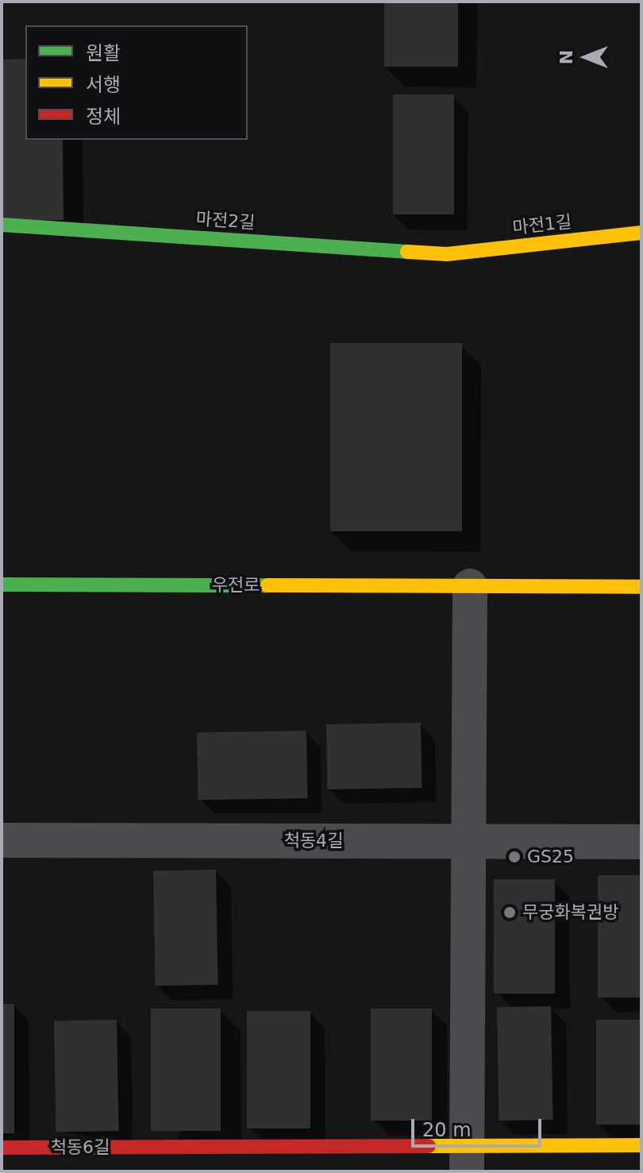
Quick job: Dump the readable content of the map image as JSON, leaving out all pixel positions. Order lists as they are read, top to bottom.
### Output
{
  "streets": {
    "street": [
      "마전2길",
      "마전1길",
      "우전로",
      "척동4길",
      "척동6길"
    ]
  },
  "crossings": [
    ["마전2길", "마전1길"]
  ],
  "places": ["GS25", "무궁화복권방"],
  "legend": ["원활", "서행", "정체"],
  "scale_bar": "20 m",
  "north": "left"
}
